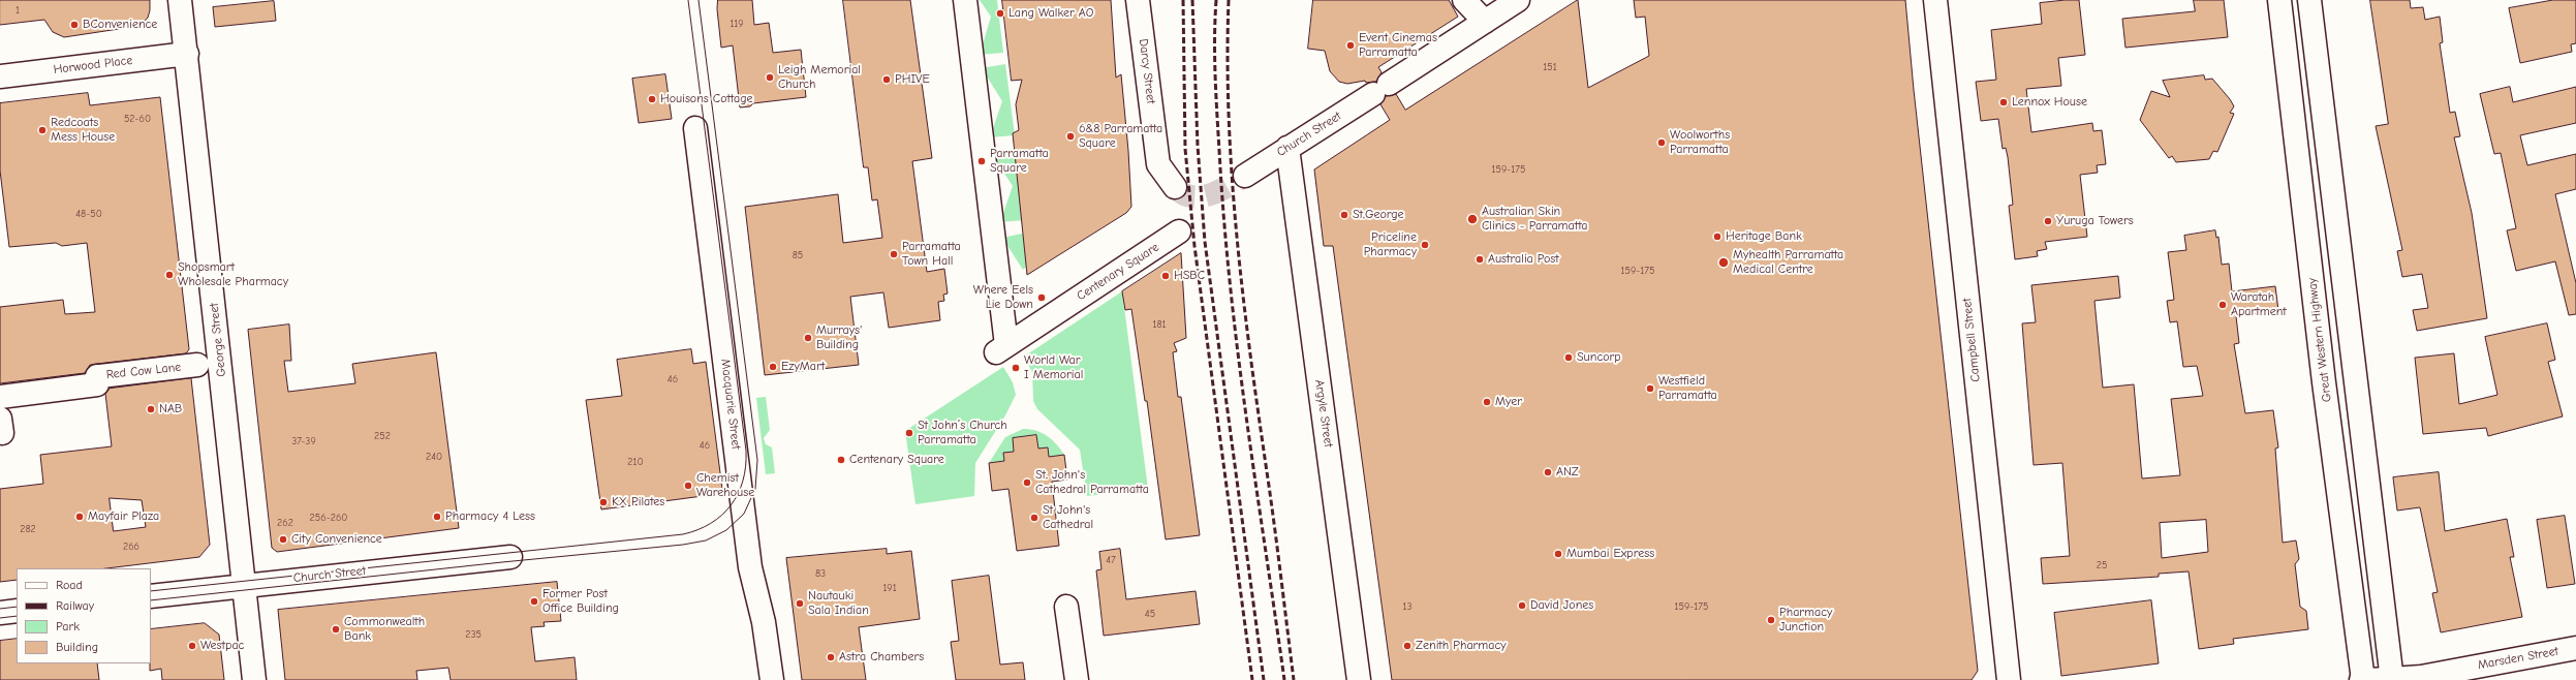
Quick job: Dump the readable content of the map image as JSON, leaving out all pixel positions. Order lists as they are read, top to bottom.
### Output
{
  "streets": {
    "main road": [
      "Horwood Place",
      "Darcy Street",
      "Church Street",
      "Centenary Square",
      "George Street",
      "Campbell Street",
      "Great Western Highway",
      "Red Cow Lane",
      "Macquarie Street",
      "Argyle Street",
      "Marsden Street"
    ]
  },
  "crossings": [
    ["Horwood Place", "George Street"],
    ["Church Street", "George Street"],
    ["Church Street", "Argyle Street"],
    ["Great Western Highway", "Marsden Street"]
  ],
  "places": [
    "Lang Walker AO",
    "BConvenience",
    "Event Cinemas Parramatta",
    "Leigh Memorial Church",
    "PHIVE",
    "Houisons Cottage",
    "Lennox House",
    "Redcoats Mess House",
    "6&8 Parramatta Square",
    "Woolworths Parramatta",
    "Parramatta Square",
    "St.George",
    "Australian Skin Clinics - Parramatta",
    "Yuruga Towers",
    "Heritage Bank",
    "Priceline Pharmacy",
    "Parramatta Town Hall",
    "Australia Post",
    "Myhealth Parramatta Medical Centre",
    "Shopsmart Wholesale Pharmacy",
    "HSBC",
    "Where Eels Lie Down",
    "Waratah Apartment",
    "Murrays' Building",
    "Suncorp",
    "EzyMart",
    "World War I Memorial",
    "Westfield Parramatta",
    "Myer",
    "NAB",
    "St John’s Church Parramatta",
    "Centenary Square",
    "ANZ",
    "St. John's Cathedral Parramatta",
    "Chemist Warehouse",
    "KX Pilates",
    "Mayfair Plaza",
    "Pharmacy 4 Less",
    "St John's Cathedral",
    "City Convenience",
    "Mumbai Express",
    "Former Post Office Building",
    "Nautauki Sala Indian",
    "David Jones",
    "Pharmacy Junction",
    "Commonwealth Bank",
    "Westpac",
    "Zenith Pharmacy",
    "Astra Chambers"
  ],
  "house_numbers": [
    "1",
    "119",
    "151",
    "52-60",
    "159-175",
    "48-50",
    "85",
    "159-175",
    "181",
    "46",
    "252",
    "37-39",
    "46",
    "240",
    "210",
    "256-260",
    "262",
    "282",
    "266",
    "47",
    "25",
    "83",
    "191",
    "13",
    "159-175",
    "45",
    "235"
  ],
  "legend": [
    "Road",
    "Railway",
    "Park",
    "Building"
  ]
}
